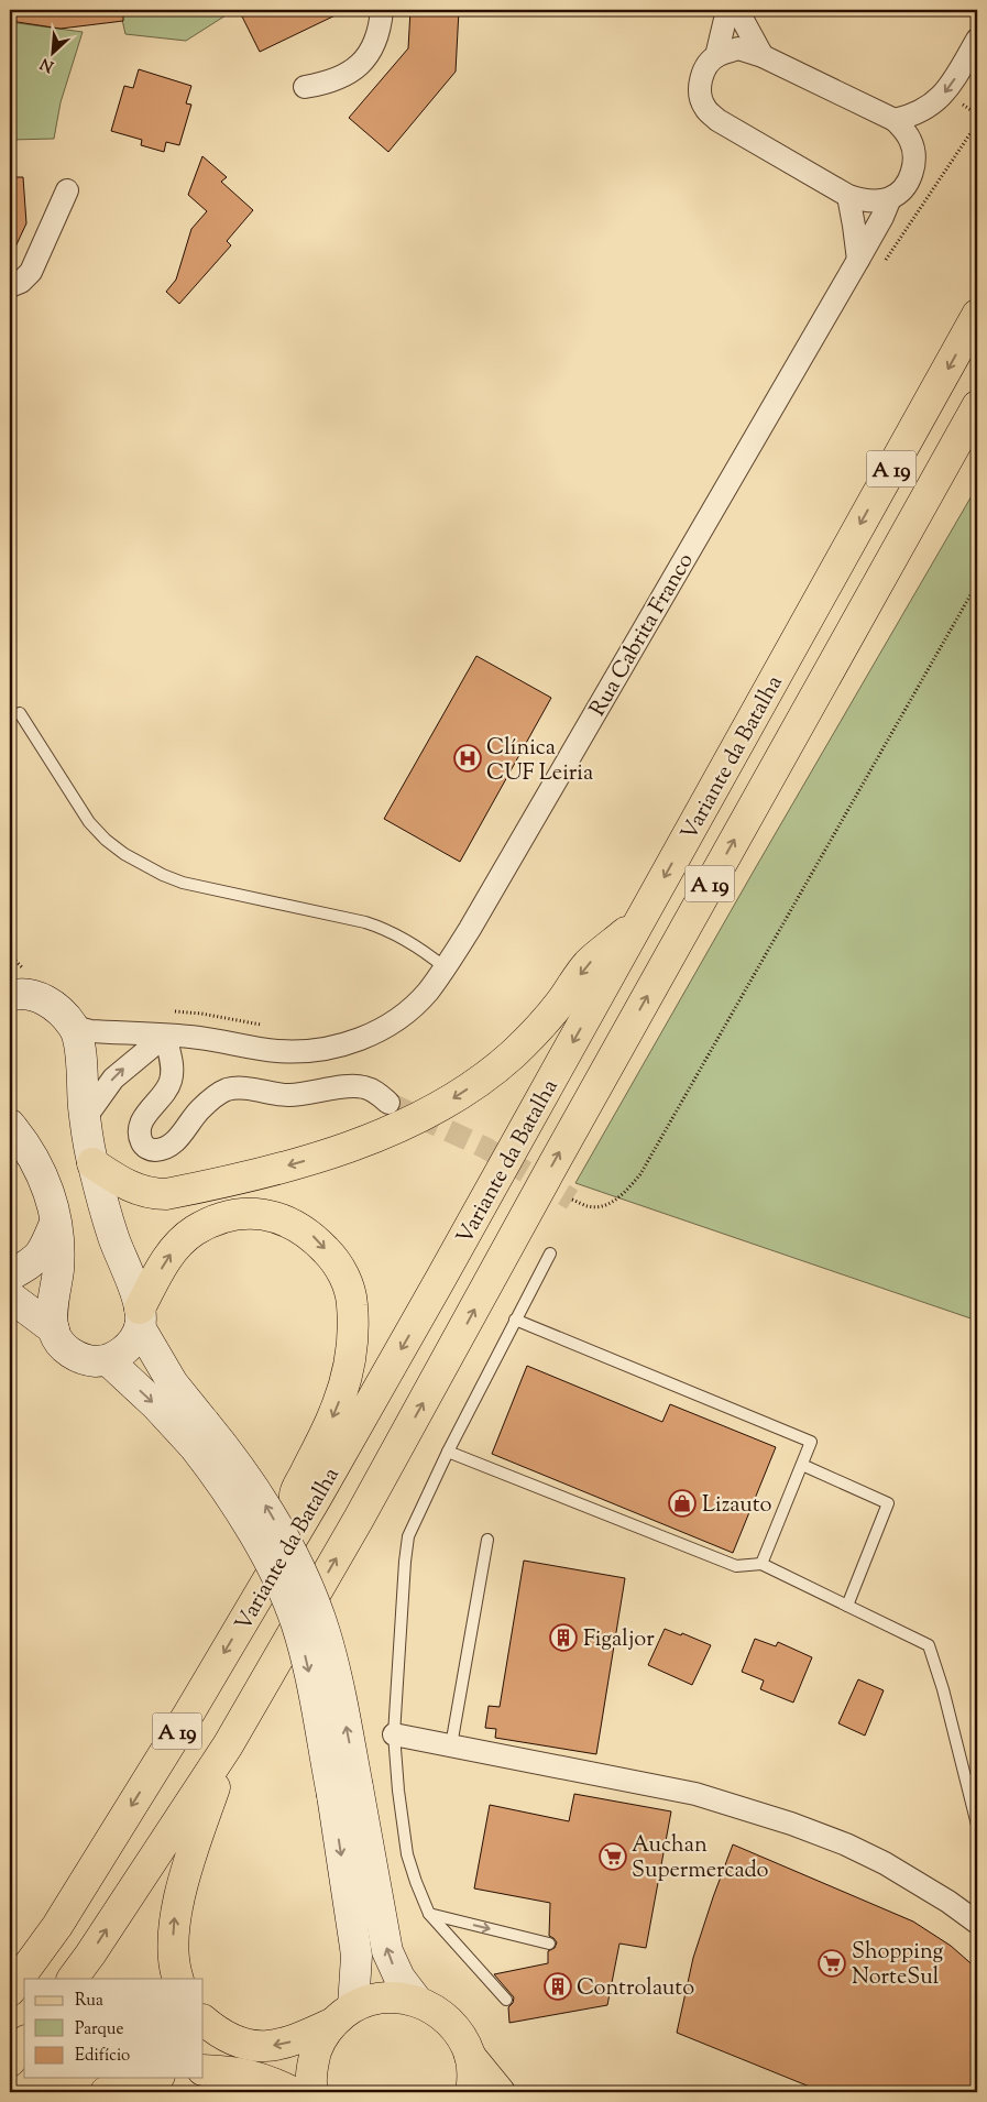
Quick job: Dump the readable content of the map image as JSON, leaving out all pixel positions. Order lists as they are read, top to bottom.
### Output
{
  "streets": {
    "main road": ["A 19", "Variante da Batalha"],
    "street": ["Rua Cabrita Franco"]
  },
  "places": {
    "hospital": ["Clínica CUF Leiria"],
    "shop": ["Lizauto"],
    "building": ["Figaljor", "Controlauto"],
    "supermarket": ["Auchan Supermercado", "Shopping NorteSul"]
  },
  "legend": ["Rua", "Parque", "Edifício"],
  "north": "bottom left"
}
